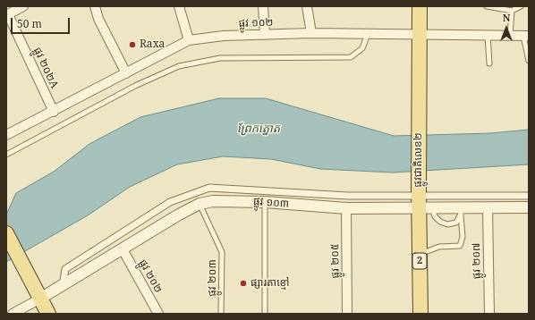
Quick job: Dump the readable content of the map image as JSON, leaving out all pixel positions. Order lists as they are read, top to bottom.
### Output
{
  "streets": {
    "main road": ["ផ្លូវជាតិលេខ២", "2"],
    "street": [
      "ផ្លូវ ១០២",
      "ផ្លូវ ២០២A",
      "ផ្លូវ ១០៣",
      "ផ្លូវ ២០៥",
      "ផ្លូវ ២០៧",
      "ផ្លូវ ២០២"
    ],
    "lane": ["ផ្លូវ ២០៣"]
  },
  "crossings": [
    ["ផ្លូវ ១០២", "ផ្លូវ ២០២A"],
    ["ផ្លូវ ១០២", "ផ្លូវជាតិលេខ២"],
    ["ផ្លូវជាតិលេខ២", "ផ្លូវ ១០៣"],
    ["ផ្លូវ ១០៣", "ផ្លូវ ២០៥"],
    ["ផ្លូវ ១០៣", "ផ្លូវ ២០៧"],
    ["ផ្លូវ ១០៣", "ផ្លូវ ២០២"],
    ["ផ្លូវ ១០៣", "ផ្លូវ ២០៣"]
  ],
  "water": ["ព្រែកត្នោត"],
  "places": ["Raxa", "ផ្សារតាខ្មៅ"],
  "scale_bar": "50 m",
  "north": "top"
}
